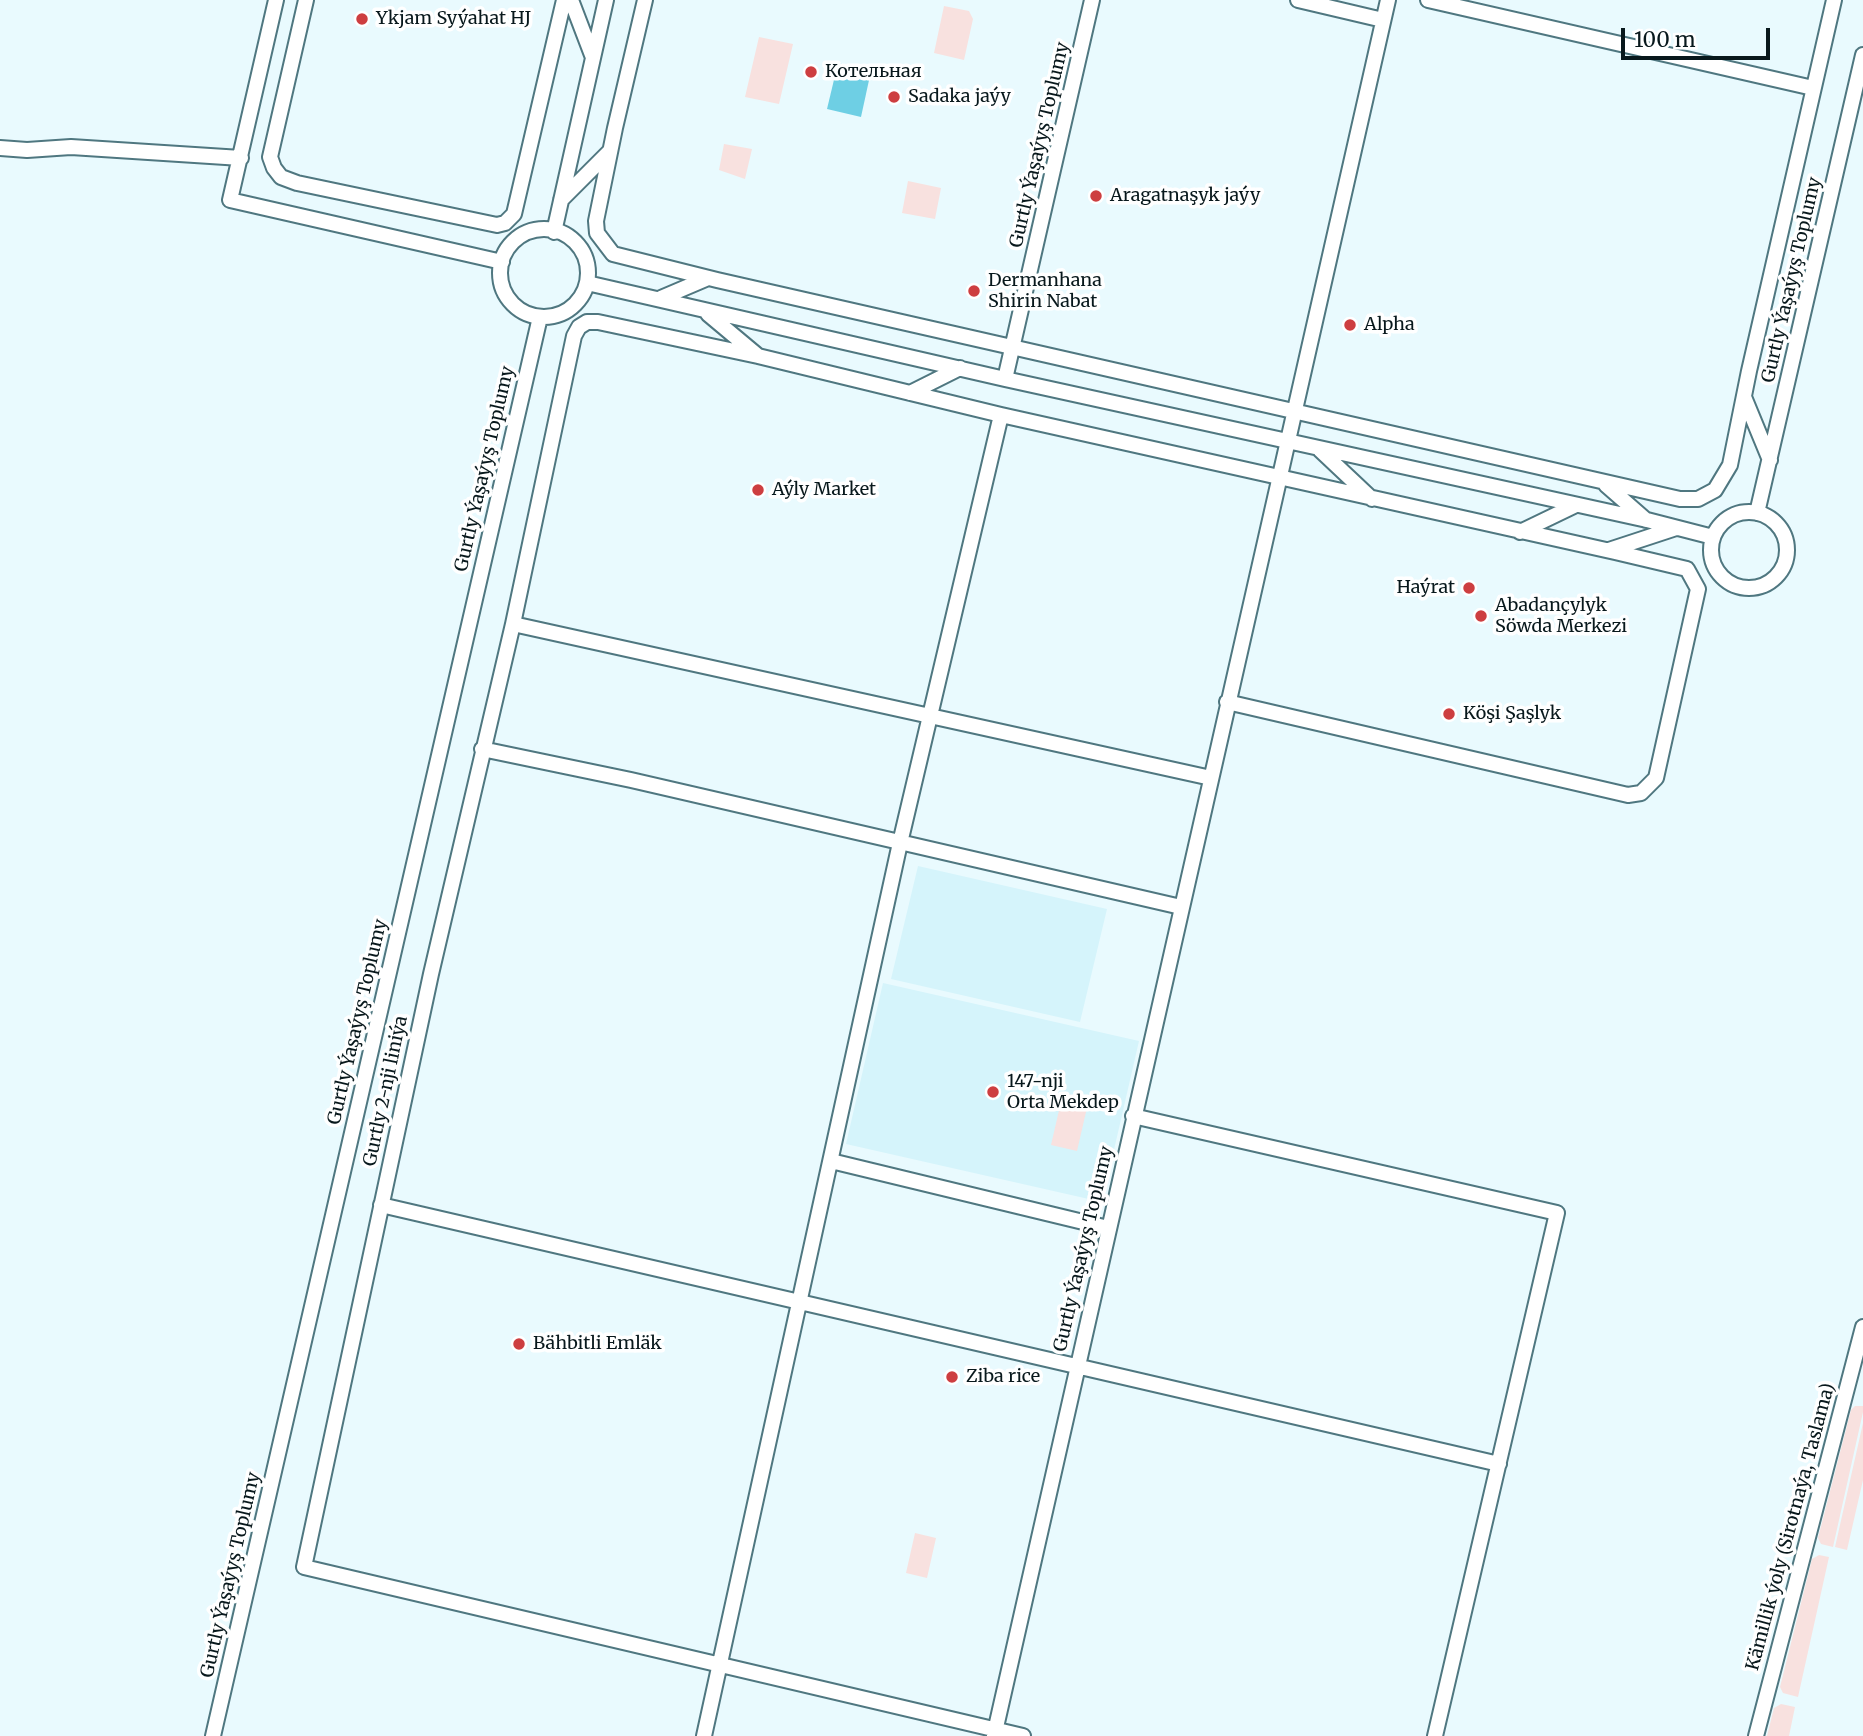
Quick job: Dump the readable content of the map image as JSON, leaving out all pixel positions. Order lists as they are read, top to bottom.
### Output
{
  "streets": {
    "street": ["Gurtly Ýaşaýyş Toplumy", "Gurtly 2-nji liniýa", "Kämillik ýoly (Sirotnaýa, Taslama)"]
  },
  "places": [
    "Ykjam Syýahat HJ",
    "Котельная",
    "Sadaka jaýy",
    "Aragatnaşyk jaýy",
    "Dermanhana Shirin Nabat",
    "Alpha",
    "Aýly Market",
    "Haýrat",
    "Abadançylyk Söwda Merkezi",
    "Köşi Şaşlyk",
    "147-nji Orta Mekdep",
    "Bähbitli Emläk",
    "Ziba rice"
  ],
  "scale_bar": "100 m"
}
